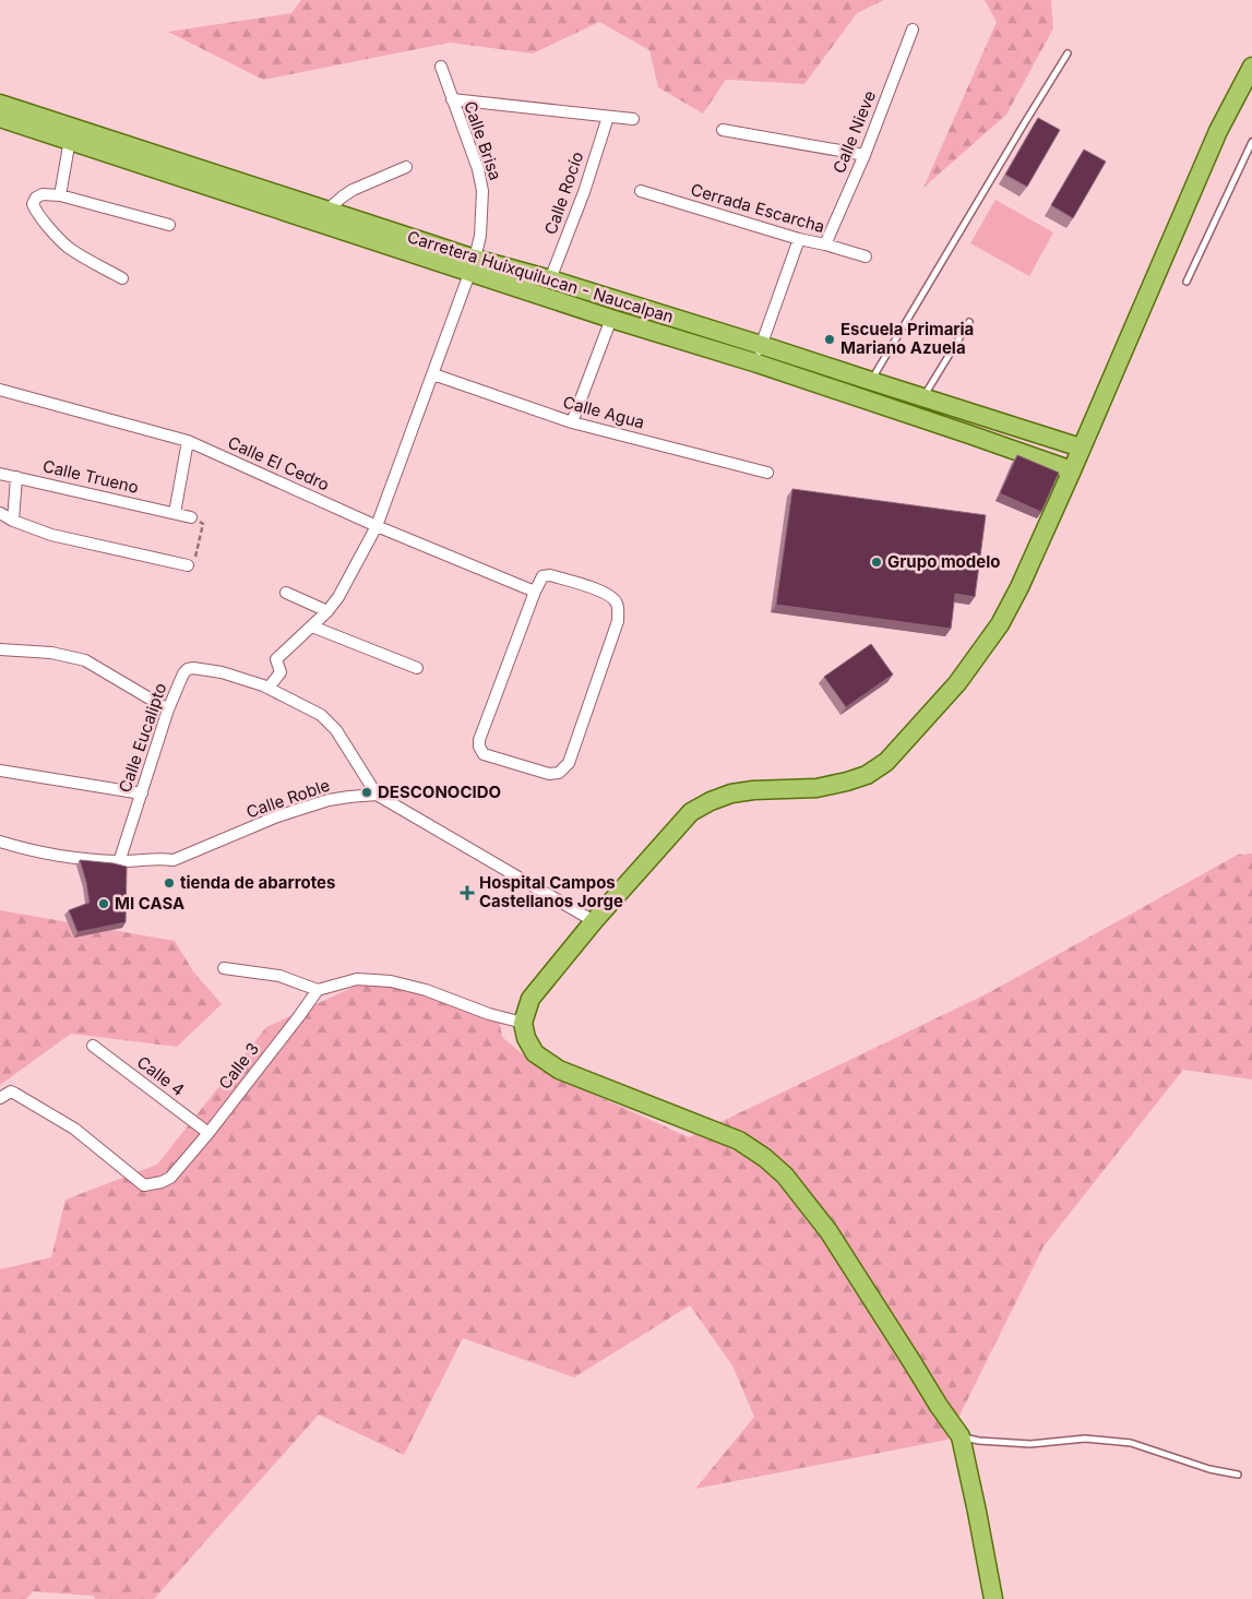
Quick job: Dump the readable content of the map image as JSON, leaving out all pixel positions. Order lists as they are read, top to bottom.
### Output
{
  "streets": {
    "main road": ["Carretera Huixquilucan - Naucalpan"],
    "street": [
      "Calle Nieve",
      "Calle Brisa",
      "Calle Rocío",
      "Cerrada Escarcha",
      "Calle Agua",
      "Calle El Cedro",
      "Calle Trueno",
      "Calle Eucalipto",
      "Calle Roble",
      "Calle 3",
      "Calle 4"
    ]
  },
  "crossings": [
    ["Calle Nieve", "Cerrada Escarcha"],
    ["Calle Brisa", "Carretera Huixquilucan - Naucalpan"],
    ["Calle Brisa", "Calle Agua"],
    ["Calle Brisa", "Calle El Cedro"],
    ["Calle Brisa", "Calle Eucalipto"],
    ["Calle Rocío", "Carretera Huixquilucan - Naucalpan"],
    ["Calle Eucalipto", "Calle Roble"],
    ["Calle 3", "Calle 4"]
  ],
  "places": {
    "other": [
      "Escuela Primaria Mariano Azuela",
      "Grupo modelo",
      "DESCONOCIDO",
      "tienda de abarrotes",
      "MI CASA"
    ],
    "health": ["Hospital Campos Castellanos Jorge"]
  }
}
